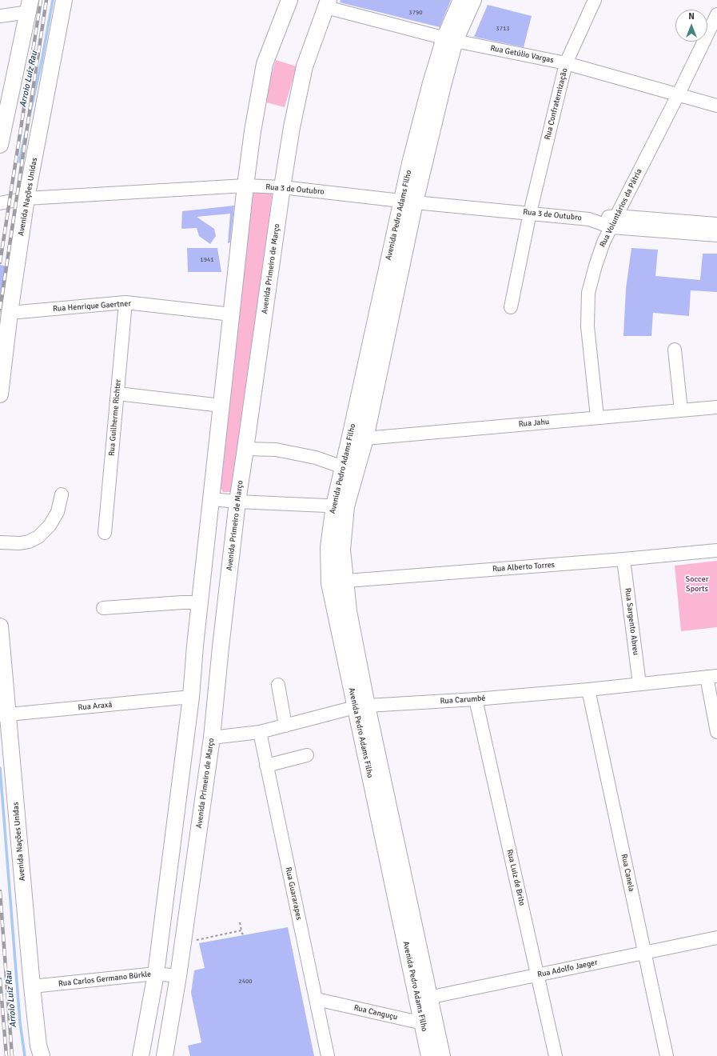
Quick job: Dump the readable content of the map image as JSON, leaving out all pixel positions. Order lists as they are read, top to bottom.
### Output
{
  "streets": {
    "main road": ["Avenida Nações Unidas", "Avenida Pedro Adams Filho", "Avenida Primeiro de Março"],
    "street": [
      "Rua Getúlio Vargas",
      "Rua Confraternização",
      "Rua 3 de Outubro",
      "Rua Voluntários da Pátria",
      "Rua Henrique Gaertner",
      "Rua Guilherme Richter",
      "Rua Jahu",
      "Rua Alberto Torres",
      "Rua Sargento Abreu",
      "Rua Carumbé",
      "Rua Araxá",
      "Rua Canela",
      "Rua Luiz de Brito",
      "Rua Guararapes",
      "Rua Adolfo Jaeger",
      "Rua Carlos Germano Bürkle",
      "Rua Canguçu"
    ]
  },
  "crossings": [
    ["Rua Getúlio Vargas", "Rua Confraternização"],
    ["Rua Getúlio Vargas", "Rua Voluntários da Pátria"],
    ["Rua Getúlio Vargas", "Avenida Pedro Adams Filho"],
    ["Rua Getúlio Vargas", "Avenida Primeiro de Março"],
    ["Rua Confraternização", "Rua 3 de Outubro"],
    ["Rua 3 de Outubro", "Avenida Nações Unidas"],
    ["Rua 3 de Outubro", "Rua Voluntários da Pátria"],
    ["Rua 3 de Outubro", "Avenida Pedro Adams Filho"],
    ["Rua 3 de Outubro", "Avenida Primeiro de Março"],
    ["Avenida Nações Unidas", "Rua Henrique Gaertner"],
    ["Avenida Nações Unidas", "Rua Araxá"],
    ["Avenida Nações Unidas", "Rua Carlos Germano Bürkle"],
    ["Rua Voluntários da Pátria", "Rua Jahu"],
    ["Avenida Pedro Adams Filho", "Rua Jahu"],
    ["Avenida Pedro Adams Filho", "Rua Alberto Torres"],
    ["Avenida Pedro Adams Filho", "Rua Carumbé"],
    ["Avenida Pedro Adams Filho", "Rua Adolfo Jaeger"],
    ["Avenida Pedro Adams Filho", "Rua Canguçu"],
    ["Avenida Primeiro de Março", "Rua Carumbé"],
    ["Avenida Primeiro de Março", "Rua Carlos Germano Bürkle"],
    ["Rua Henrique Gaertner", "Rua Guilherme Richter"],
    ["Rua Alberto Torres", "Rua Sargento Abreu"],
    ["Rua Sargento Abreu", "Rua Carumbé"],
    ["Rua Carumbé", "Rua Canela"],
    ["Rua Carumbé", "Rua Luiz de Brito"],
    ["Rua Carumbé", "Rua Guararapes"],
    ["Rua Canela", "Rua Adolfo Jaeger"],
    ["Rua Luiz de Brito", "Rua Adolfo Jaeger"],
    ["Rua Guararapes", "Rua Canguçu"]
  ],
  "water": ["Arroio Luiz Rau"],
  "parks": ["Soccer Sports"],
  "house_numbers": [
    "3790",
    "3713",
    "1941",
    "2400"
  ],
  "north": "top"
}
